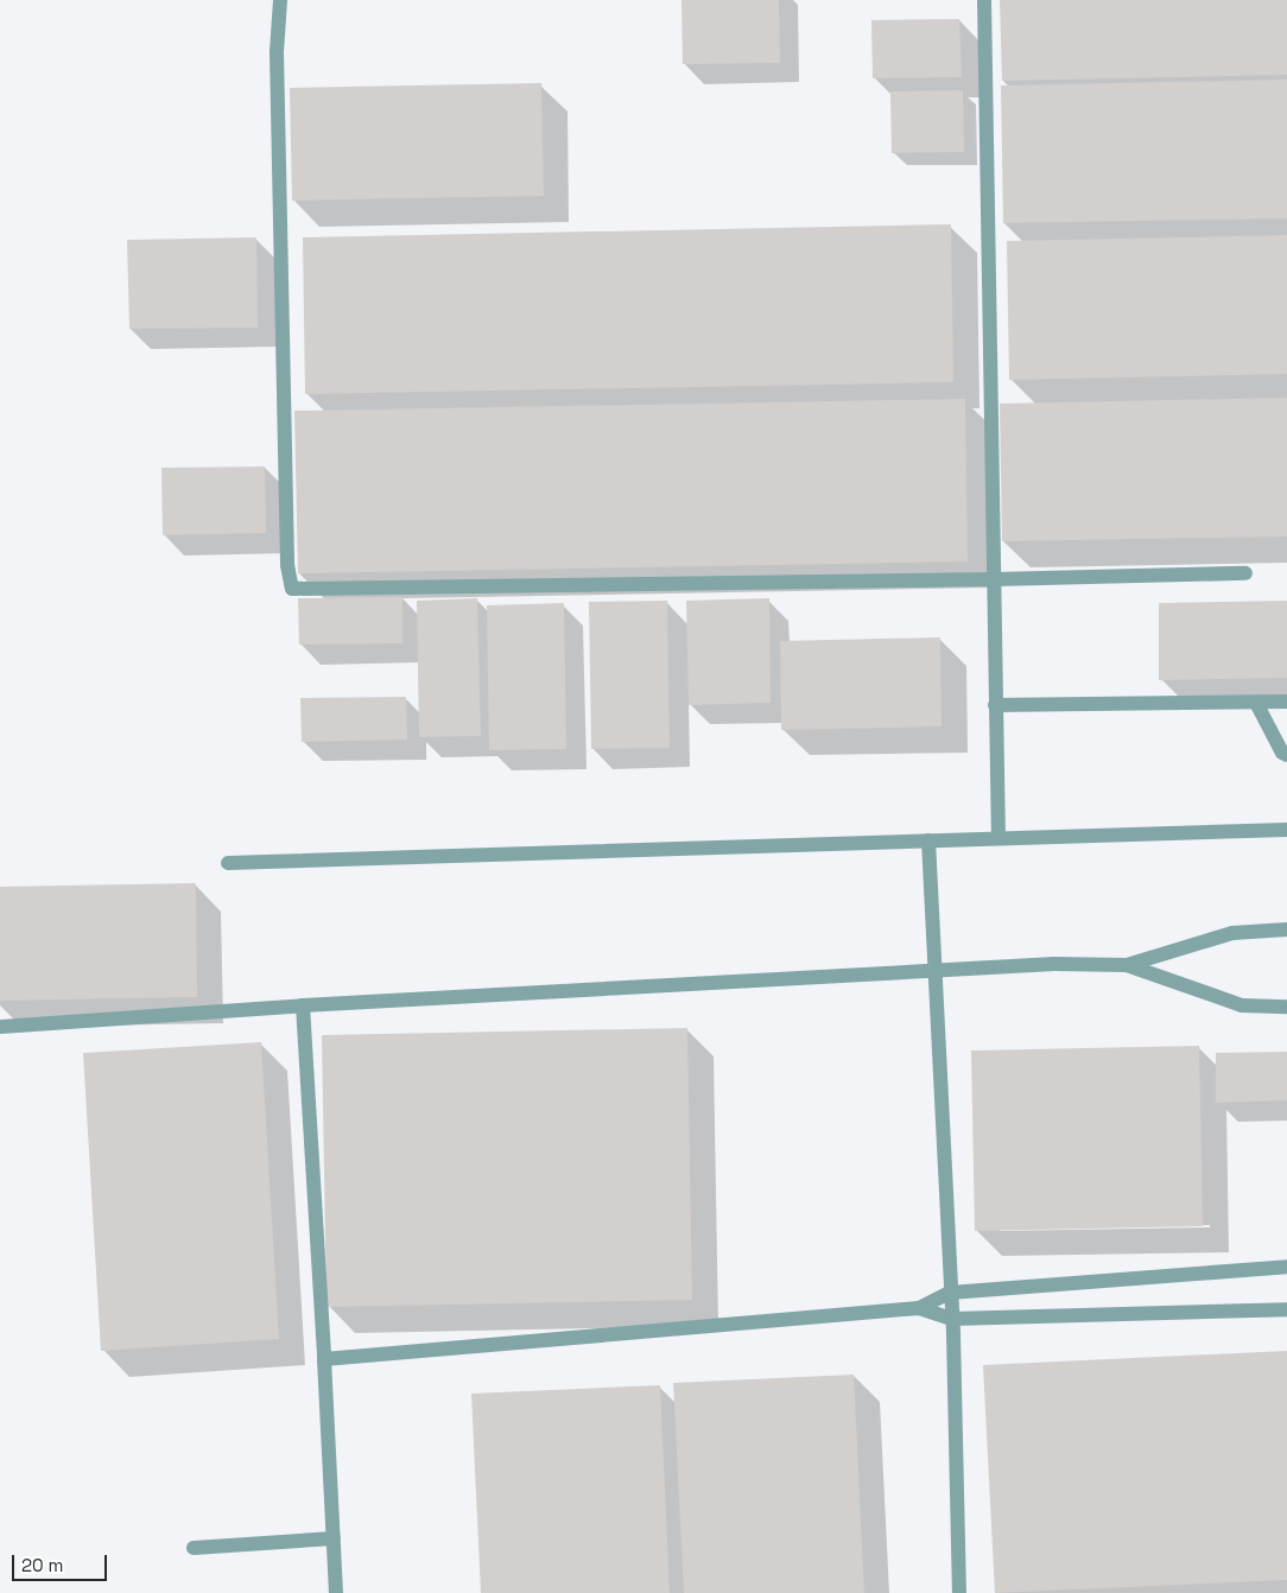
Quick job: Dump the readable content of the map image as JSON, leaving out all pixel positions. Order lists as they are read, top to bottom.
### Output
{
  "scale_bar": "20 m"
}
